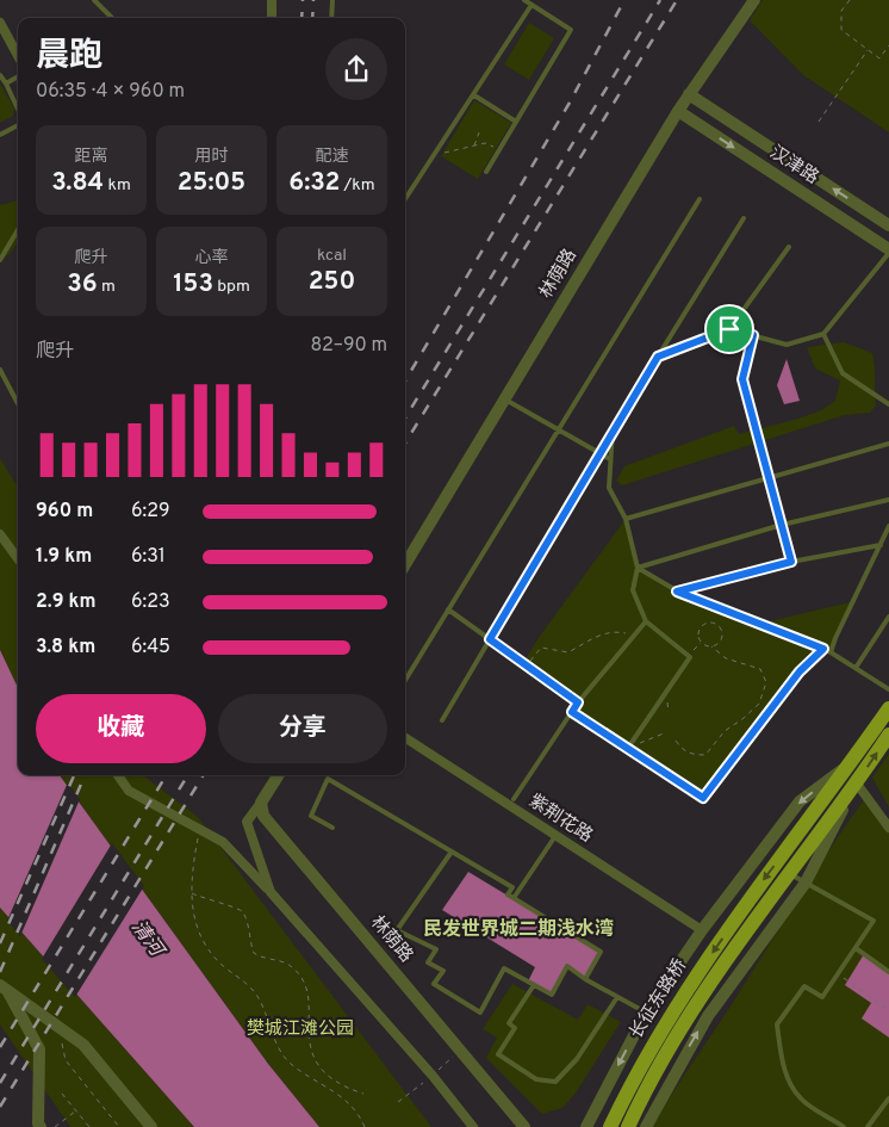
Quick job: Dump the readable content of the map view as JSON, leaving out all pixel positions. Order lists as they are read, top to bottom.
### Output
{
  "streets": {
    "main road": ["长征东路桥"],
    "street": ["汉津路", "林荫路", "紫荆花路"]
  },
  "crossings": [
    ["汉津路", "林荫路"]
  ],
  "districts": ["民发·世界城二期浅水湾"],
  "water": ["清河"],
  "parks": ["樊城江滩公园"],
  "page": {
    "heading": ["晨跑", "06:35 · 4 × 960 m"],
    "stats": [
      ["距离", "3.84 km"],
      ["用时", "25:05"],
      ["配速", "6:32 /km"],
      ["爬升", "36 m"],
      ["心率", "153 bpm"],
      ["kcal", "250"]
    ],
    "chart": ["爬升", "82–90 m"],
    "list": [
      {
        "name": "960 m",
        "note": "6:29"
      },
      {
        "name": "1.9 km",
        "note": "6:31"
      },
      {
        "name": "2.9 km",
        "note": "6:23"
      },
      {
        "name": "3.8 km",
        "note": "6:45"
      }
    ],
    "buttons": ["收藏", "分享"]
  }
}
